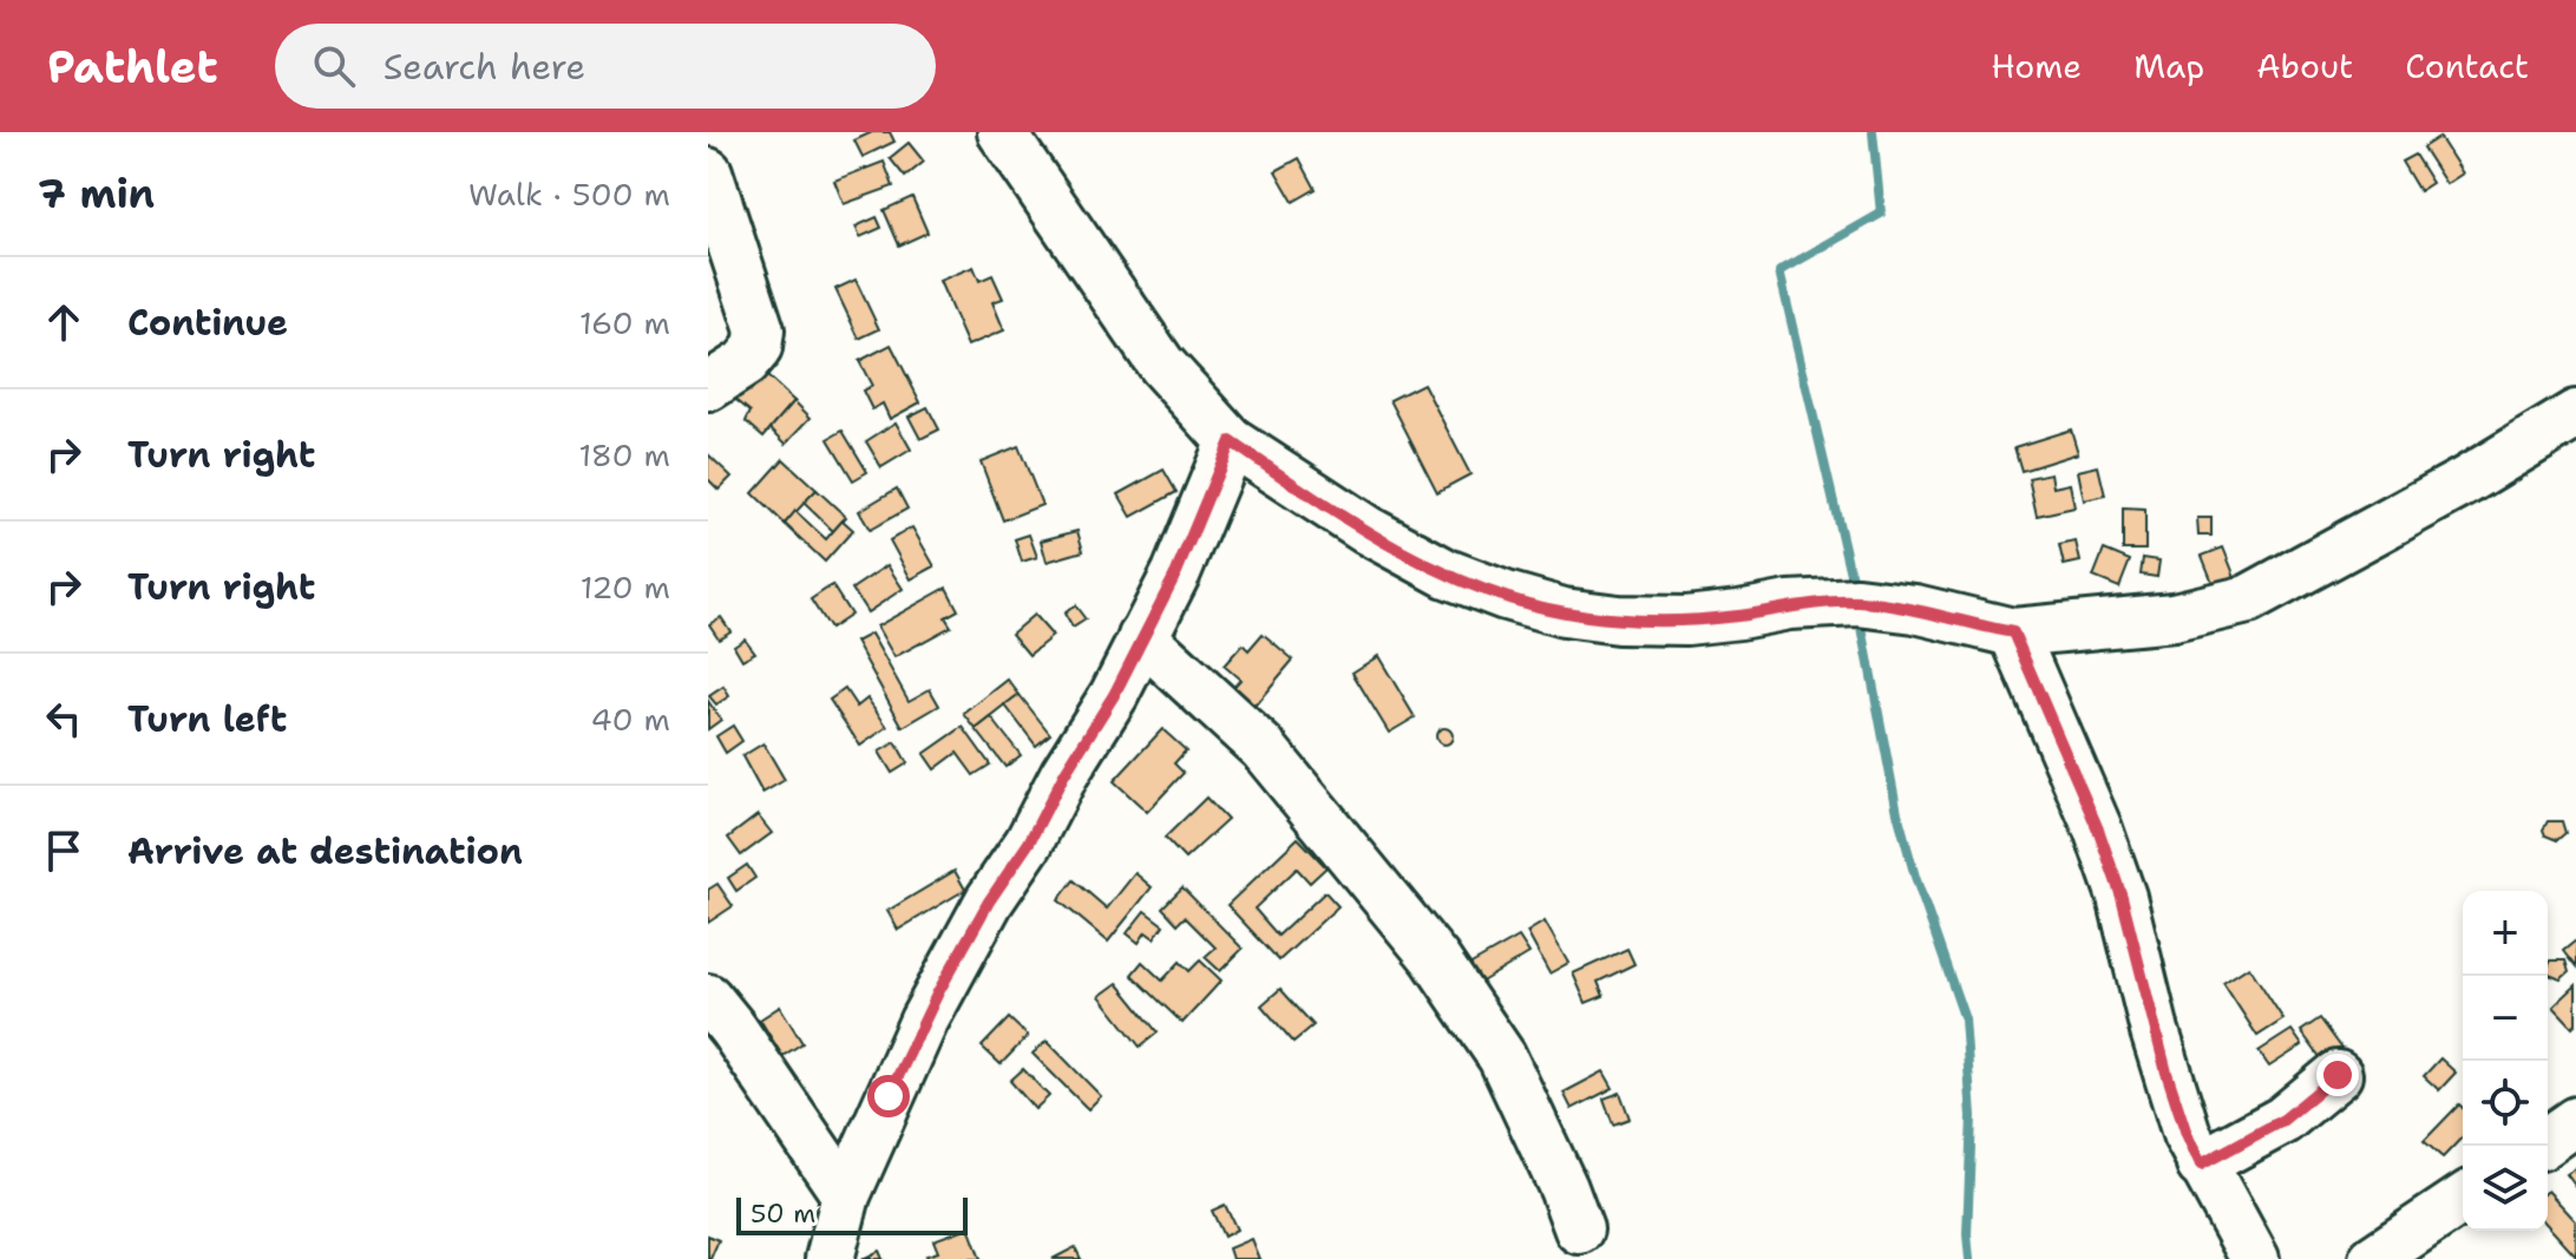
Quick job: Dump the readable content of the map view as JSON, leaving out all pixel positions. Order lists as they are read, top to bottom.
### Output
{
  "scale_bar": "50 m",
  "page": {
    "header": "Pathlet",
    "search": "Search here",
    "nav": [
      "Home",
      "Map",
      "About",
      "Contact"
    ],
    "heading": ["7 min", "Walk · 500 m"],
    "list": [
      ["Continue", "160 m"],
      ["Turn right", "180 m"],
      ["Turn right", "120 m"],
      ["Turn left", "40 m"],
      "Arrive at destination"
    ],
    "map_buttons": ["+", "−"],
    "scale": "50 m"
  }
}
